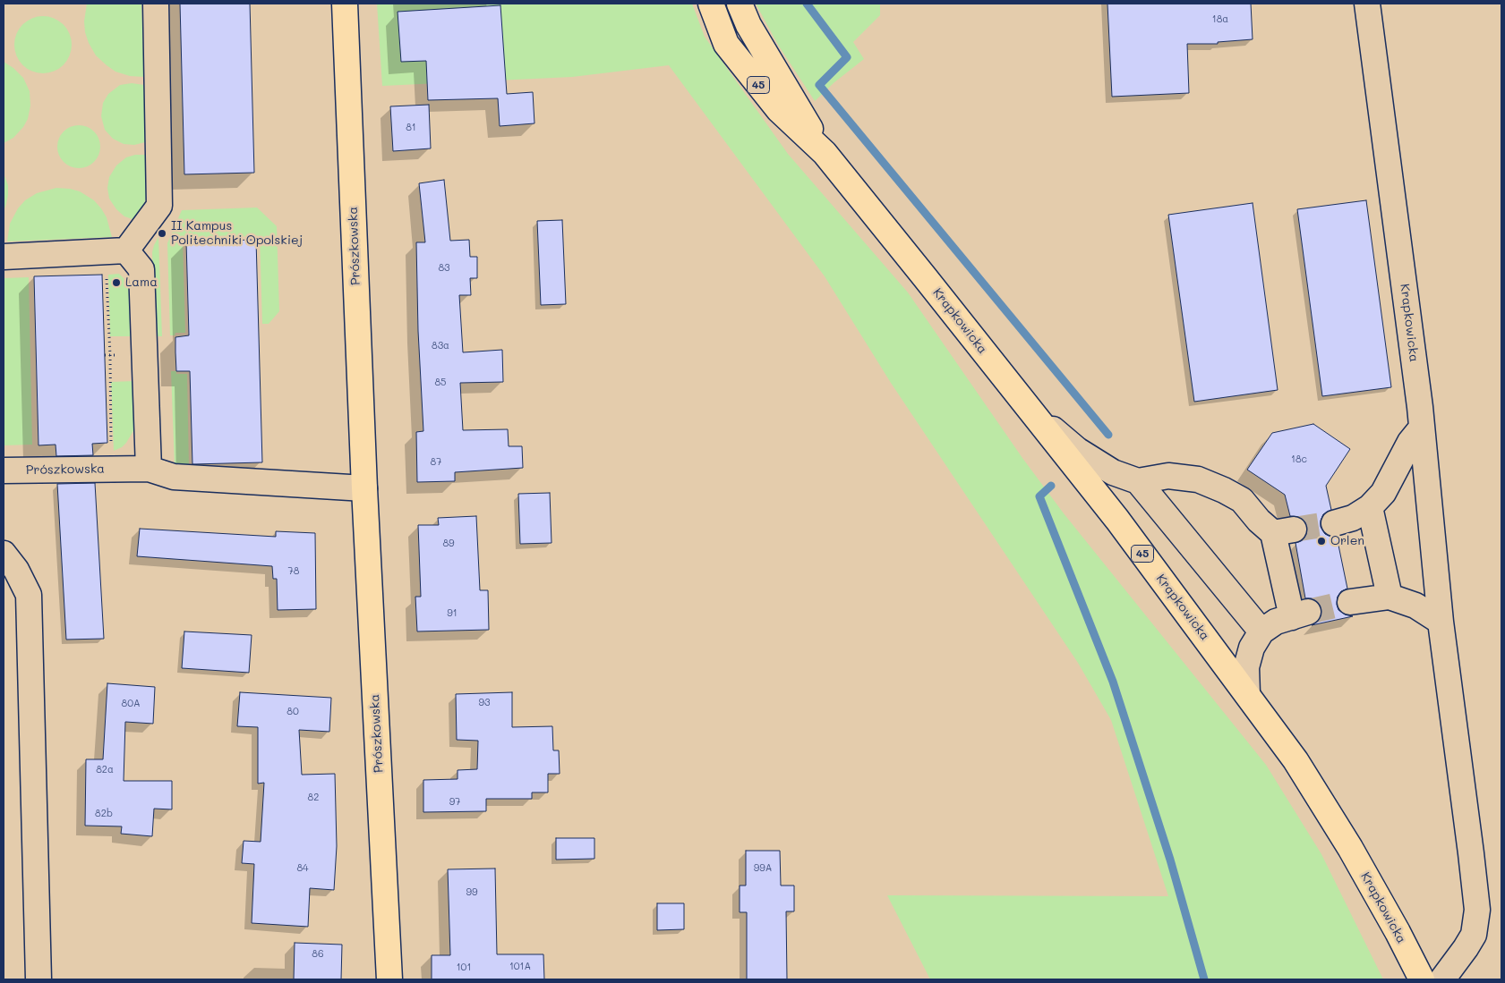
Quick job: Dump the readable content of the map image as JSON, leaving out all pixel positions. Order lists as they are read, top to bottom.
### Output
{
  "streets": {
    "main road": ["45", "Prószkowska", "Krapkowicka"]
  },
  "places": ["II Kampus Politechniki Opolskiej", "Lama", "Orlen"],
  "house_numbers": [
    "18a",
    "81",
    "83",
    "83a",
    "85",
    "18c",
    "87",
    "89",
    "78",
    "91",
    "93",
    "80A",
    "80",
    "82a",
    "82",
    "97",
    "82b",
    "84",
    "99A",
    "99",
    "86",
    "101A",
    "101"
  ]
}
